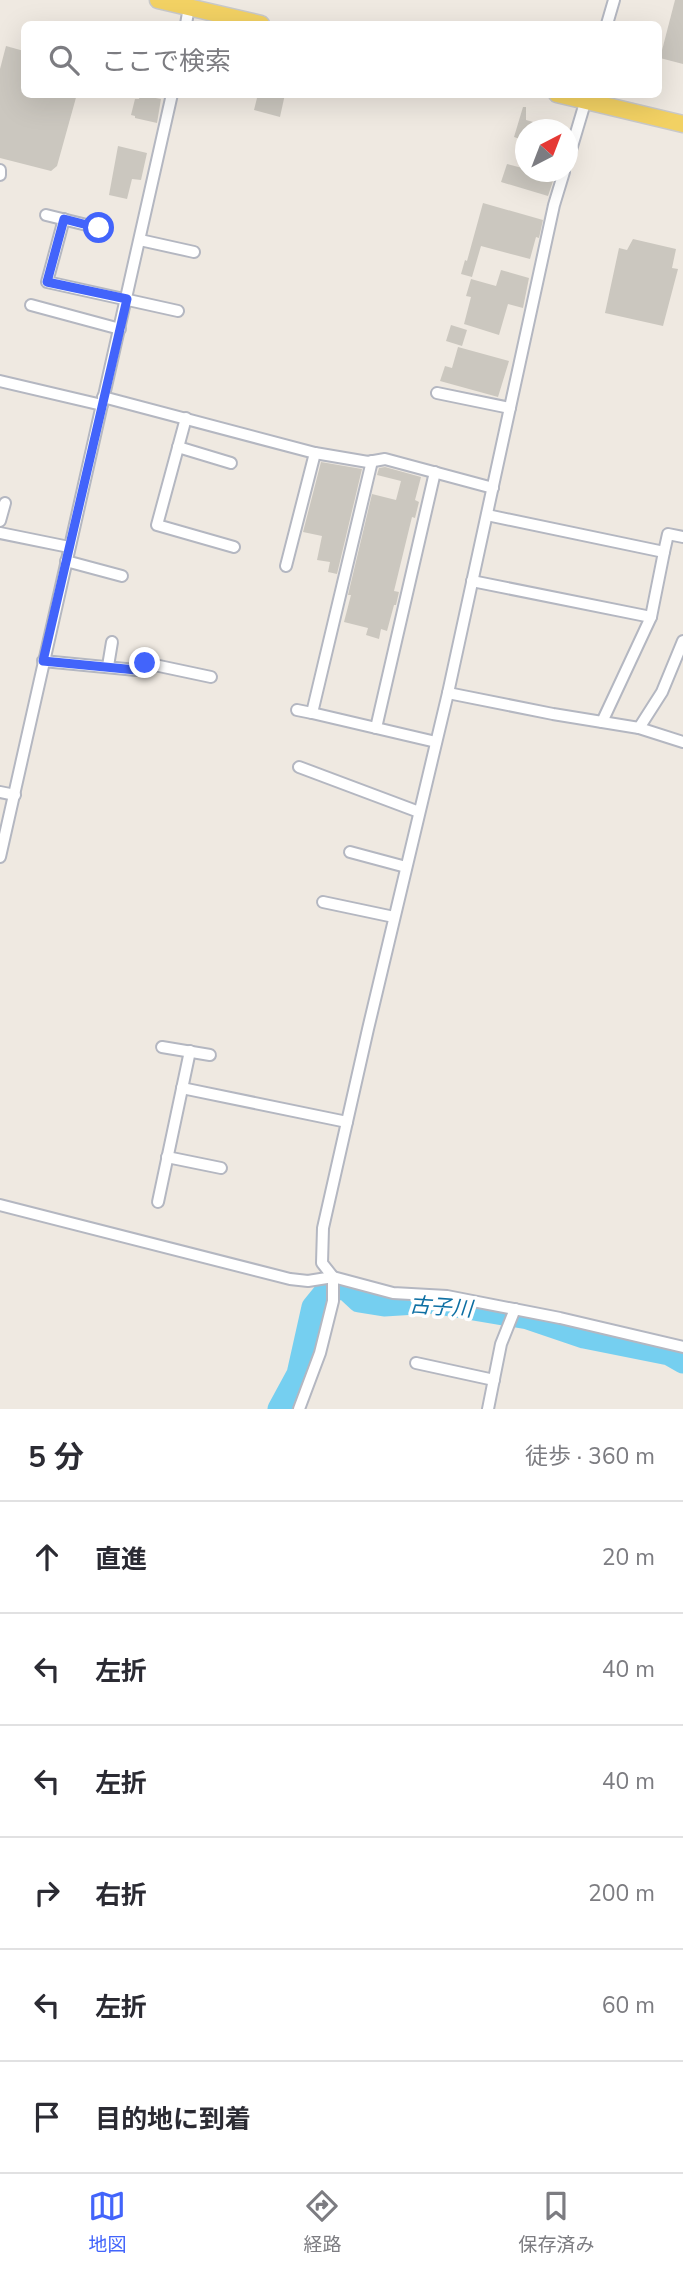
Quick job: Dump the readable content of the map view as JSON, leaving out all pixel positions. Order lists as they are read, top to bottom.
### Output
{
  "water": ["古子川"],
  "north": "top right",
  "page": {
    "search": "ここで検索",
    "heading": ["5 分", "徒歩 · 360 m"],
    "list": [
      ["直進", "20 m"],
      ["左折", "40 m"],
      ["左折", "40 m"],
      ["右折", "200 m"],
      ["左折", "60 m"],
      "目的地に到着"
    ],
    "nav": ["地図", "経路", "保存済み"]
  }
}
